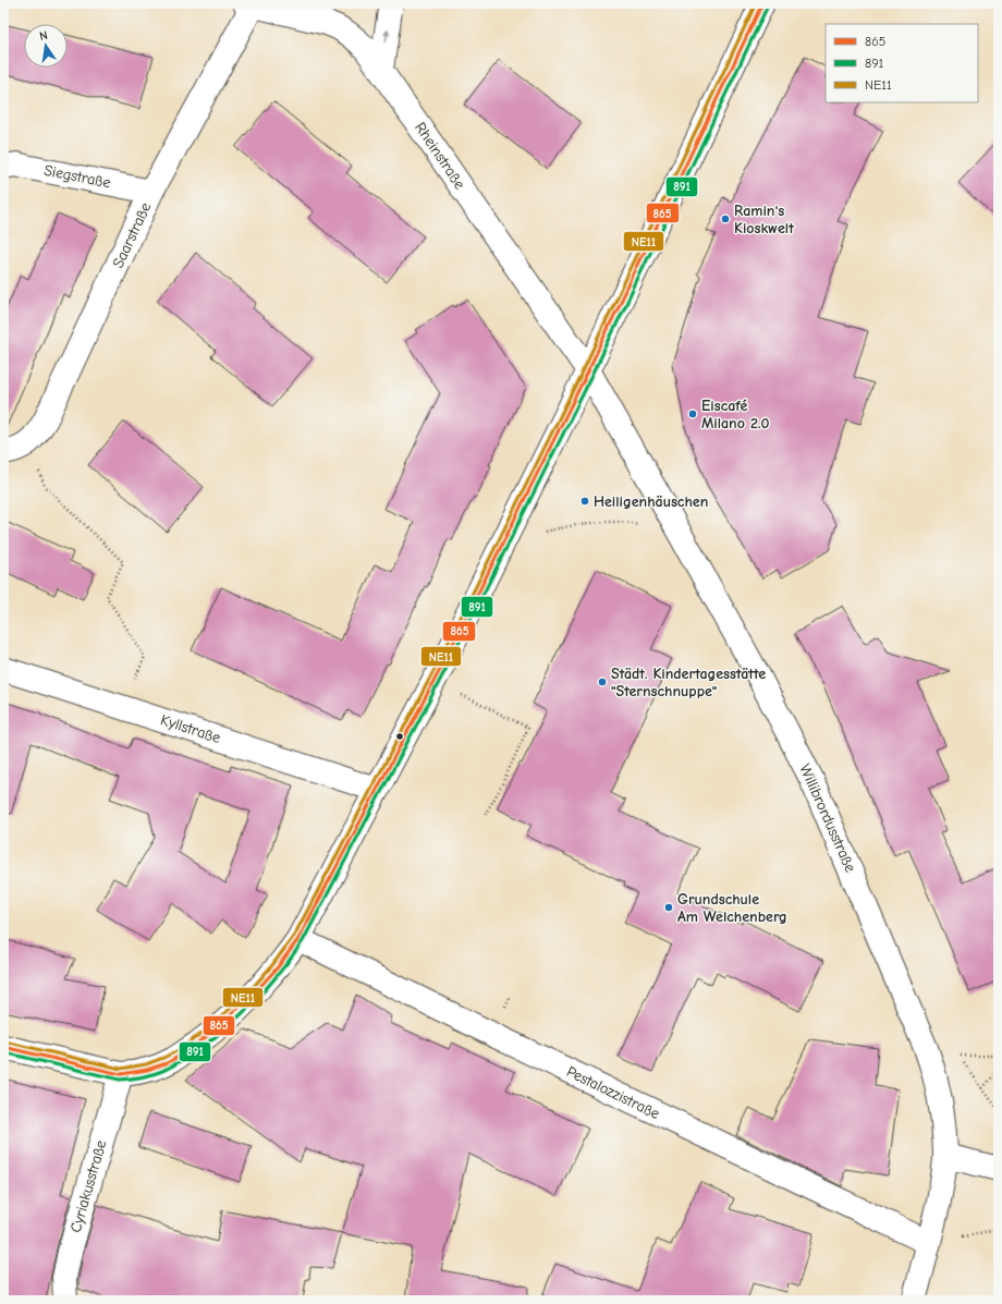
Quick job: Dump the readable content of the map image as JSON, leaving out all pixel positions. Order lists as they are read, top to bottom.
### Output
{
  "streets": {
    "street": [
      "Rheinstraße",
      "Siegstraße",
      "Saarstraße",
      "Kyllstraße",
      "Willibrordusstraße",
      "Pestalozzistraße",
      "Cyriakusstraße"
    ]
  },
  "crossings": [
    ["Rheinstraße", "Saarstraße"],
    ["Rheinstraße", "Willibrordusstraße"],
    ["Siegstraße", "Saarstraße"],
    ["Willibrordusstraße", "Pestalozzistraße"]
  ],
  "places": [
    "Ramin's Kioskwelt",
    "Eiscafé Milano 2.0",
    "Heiligenhäuschen",
    "Städt. Kindertagesstätte \"Sternschnuppe\"",
    "Grundschule Am Welchenberg"
  ],
  "lines": ["transit line 865", "transit line NE11", "transit line 891"],
  "legend": ["865", "891", "NE11"],
  "north": "top"
}
